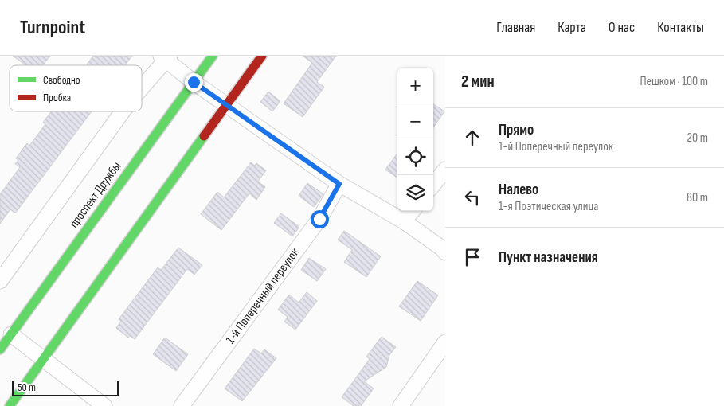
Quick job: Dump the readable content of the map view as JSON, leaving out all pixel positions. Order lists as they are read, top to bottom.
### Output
{
  "streets": {
    "street": ["проспект Дружбы", "1-й Поперечный переулок"]
  },
  "legend": ["Свободно", "Пробка"],
  "scale_bar": "50 m",
  "page": {
    "header": "Turnpoint",
    "nav": [
      "Главная",
      "Карта",
      "О нас",
      "Контакты"
    ],
    "heading": ["2 мин", "Пешком · 100 m"],
    "map_buttons": ["+", "−"],
    "list": [
      ["Прямо", "1-й Поперечный переулок", "20 m"],
      ["Налево", "1-я Поэтическая улица", "80 m"],
      "Пункт назначения"
    ],
    "scale": "50 m"
  }
}
